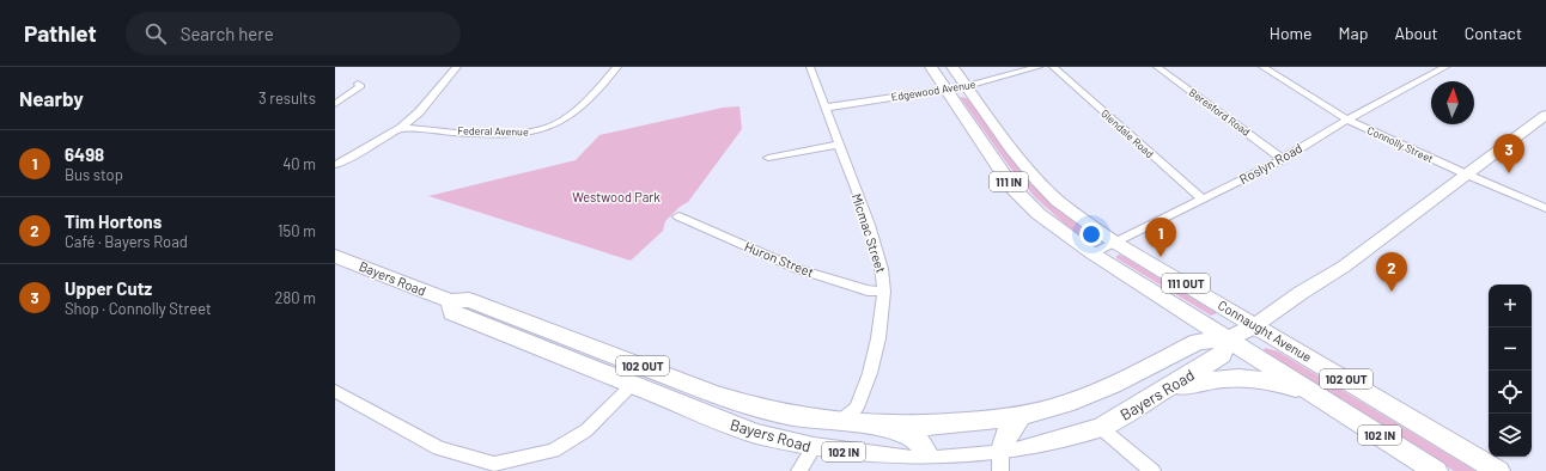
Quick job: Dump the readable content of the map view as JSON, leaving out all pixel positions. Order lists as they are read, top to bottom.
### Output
{
  "streets": {
    "main road": [
      "111 IN",
      "Bayers Road",
      "111 OUT",
      "Connaught Avenue",
      "102 OUT",
      "102 IN"
    ],
    "street": [
      "Edgewood Avenue",
      "Beresford Road",
      "Federal Avenue",
      "Glendale Road",
      "Connolly Street",
      "Roslyn Road",
      "Micmac Street",
      "Huron Street"
    ]
  },
  "crossings": [
    ["Edgewood Avenue", "Micmac Street"],
    ["Edgewood Avenue", "Connaught Avenue"],
    ["Beresford Road", "Roslyn Road"],
    ["Glendale Road", "Roslyn Road"],
    ["Connolly Street", "Roslyn Road"],
    ["Connolly Street", "Bayers Road"],
    ["Roslyn Road", "Connaught Avenue"],
    ["Micmac Street", "Huron Street"],
    ["Micmac Street", "Bayers Road"],
    ["Bayers Road", "Connaught Avenue"]
  ],
  "parks": ["Westwood Park"],
  "north": "top",
  "page": {
    "header": "Pathlet",
    "search": "Search here",
    "nav": [
      "Home",
      "Map",
      "About",
      "Contact"
    ],
    "heading": ["Nearby", "3 results"],
    "list": [
      {
        "mark": "1",
        "name": "6498",
        "note": "Bus stop",
        "value": "40 m"
      },
      {
        "mark": "2",
        "name": "Tim Hortons",
        "note": "Café · Bayers Road",
        "value": "150 m"
      },
      {
        "mark": "3",
        "name": "Upper Cutz",
        "note": "Shop · Connolly Street",
        "value": "280 m"
      }
    ],
    "pins": ["3", "1", "2"],
    "map_buttons": ["+", "−"]
  }
}
